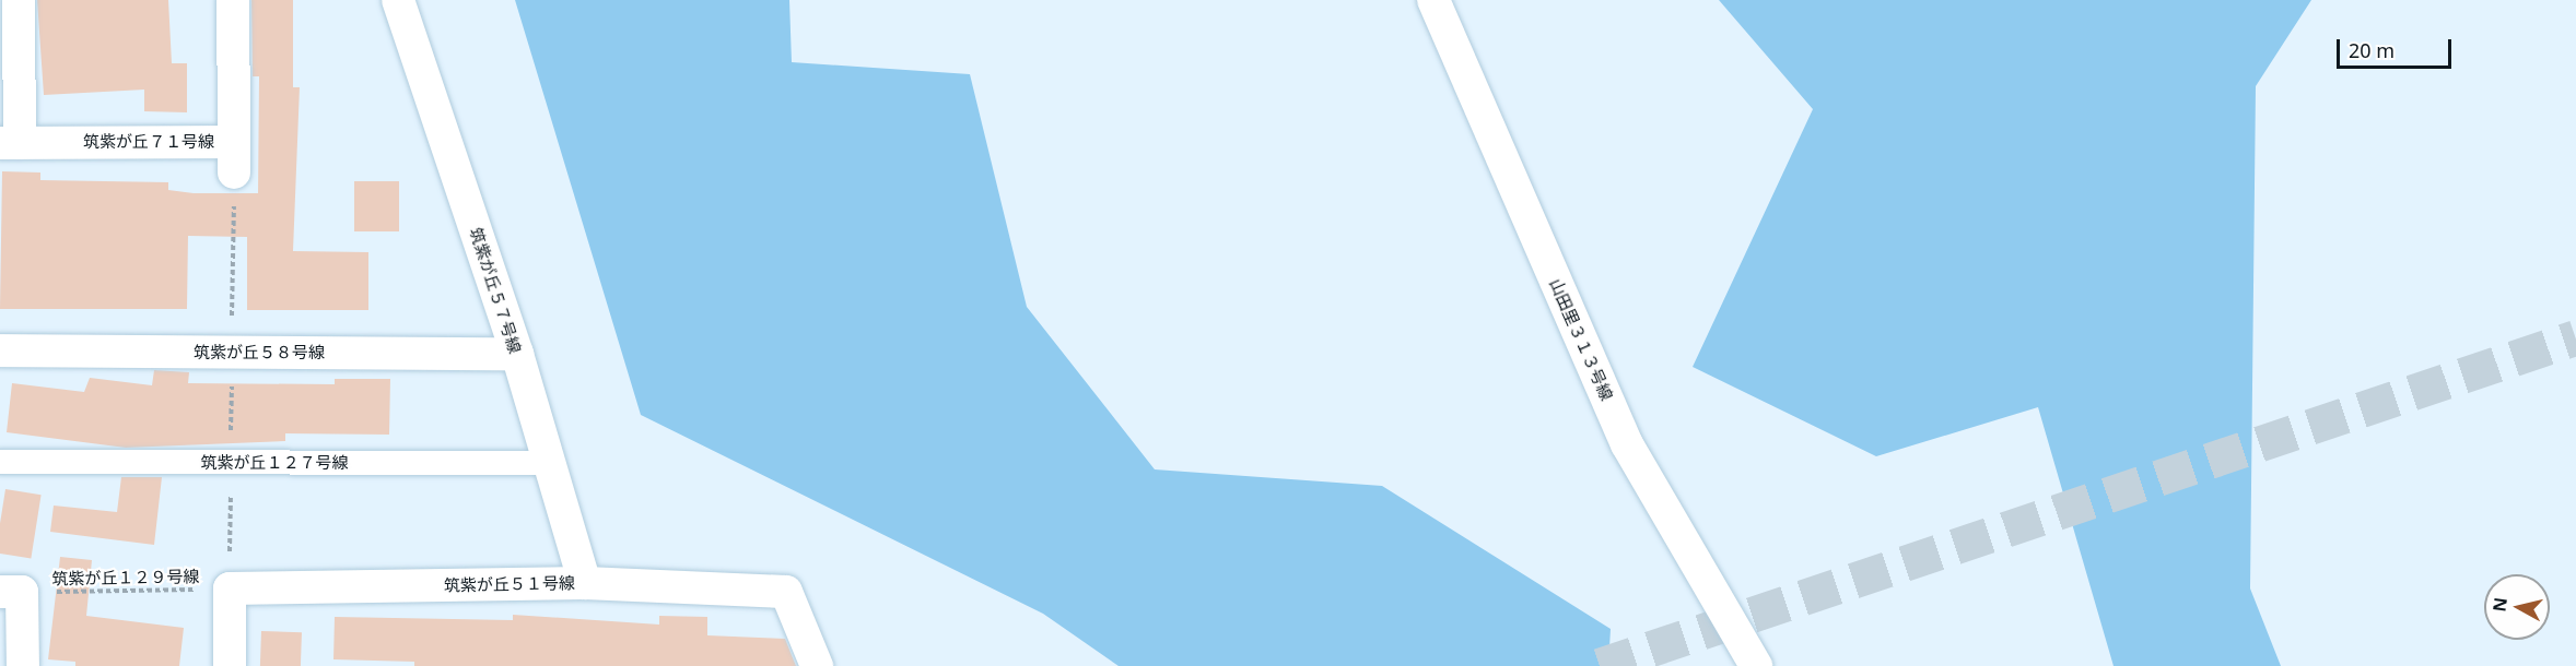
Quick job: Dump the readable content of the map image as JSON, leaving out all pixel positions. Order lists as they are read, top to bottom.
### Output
{
  "streets": {
    "street": [
      "筑紫が丘７１号線",
      "筑紫が丘５７号線",
      "山田里３１３号線",
      "筑紫が丘５８号線",
      "筑紫が丘１２７号線",
      "筑紫が丘５１号線"
    ],
    "path": ["筑紫が丘１２９号線"]
  },
  "crossings": [
    ["筑紫が丘５７号線", "筑紫が丘５８号線"],
    ["筑紫が丘５７号線", "筑紫が丘１２７号線"],
    ["筑紫が丘５７号線", "筑紫が丘５１号線"],
    ["筑紫が丘１２９号線", "筑紫が丘５１号線"]
  ],
  "scale_bar": "20 m",
  "north": "left"
}
